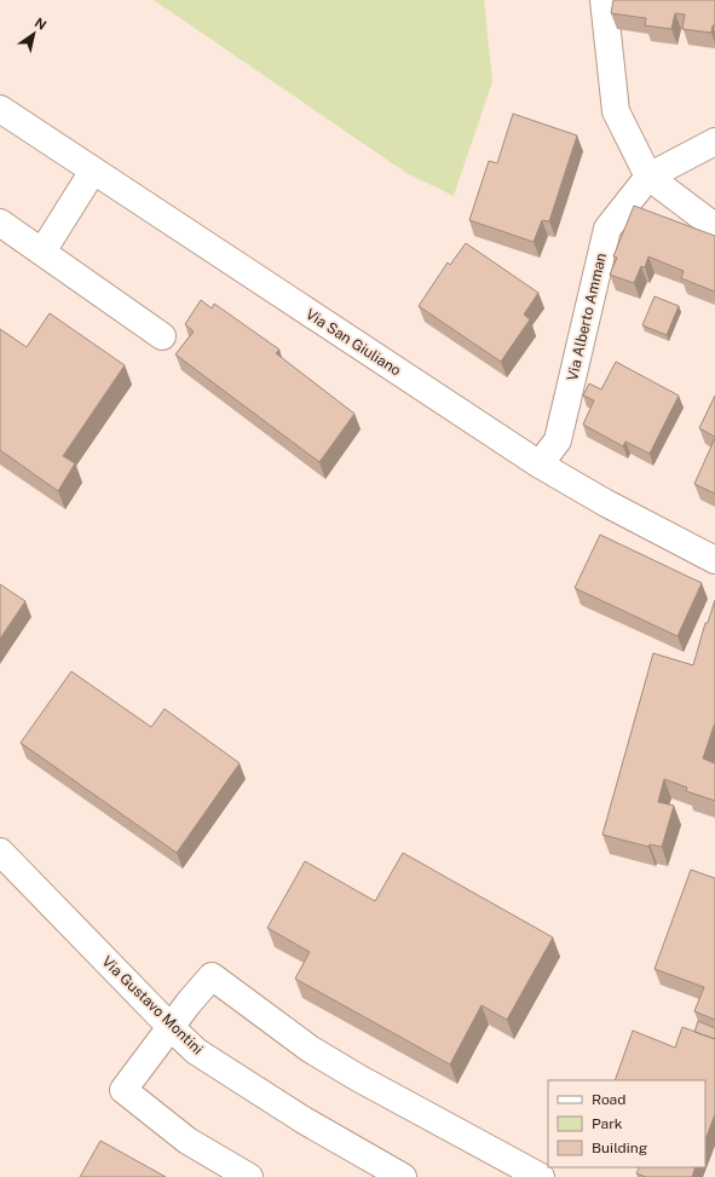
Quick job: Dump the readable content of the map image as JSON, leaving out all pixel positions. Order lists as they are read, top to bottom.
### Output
{
  "streets": {
    "street": ["Via Alberto Amman", "Via San Giuliano", "Via Gustavo Montini"]
  },
  "crossings": [
    ["Via Alberto Amman", "Via San Giuliano"]
  ],
  "legend": ["Road", "Park", "Building"],
  "north": "top right"
}
